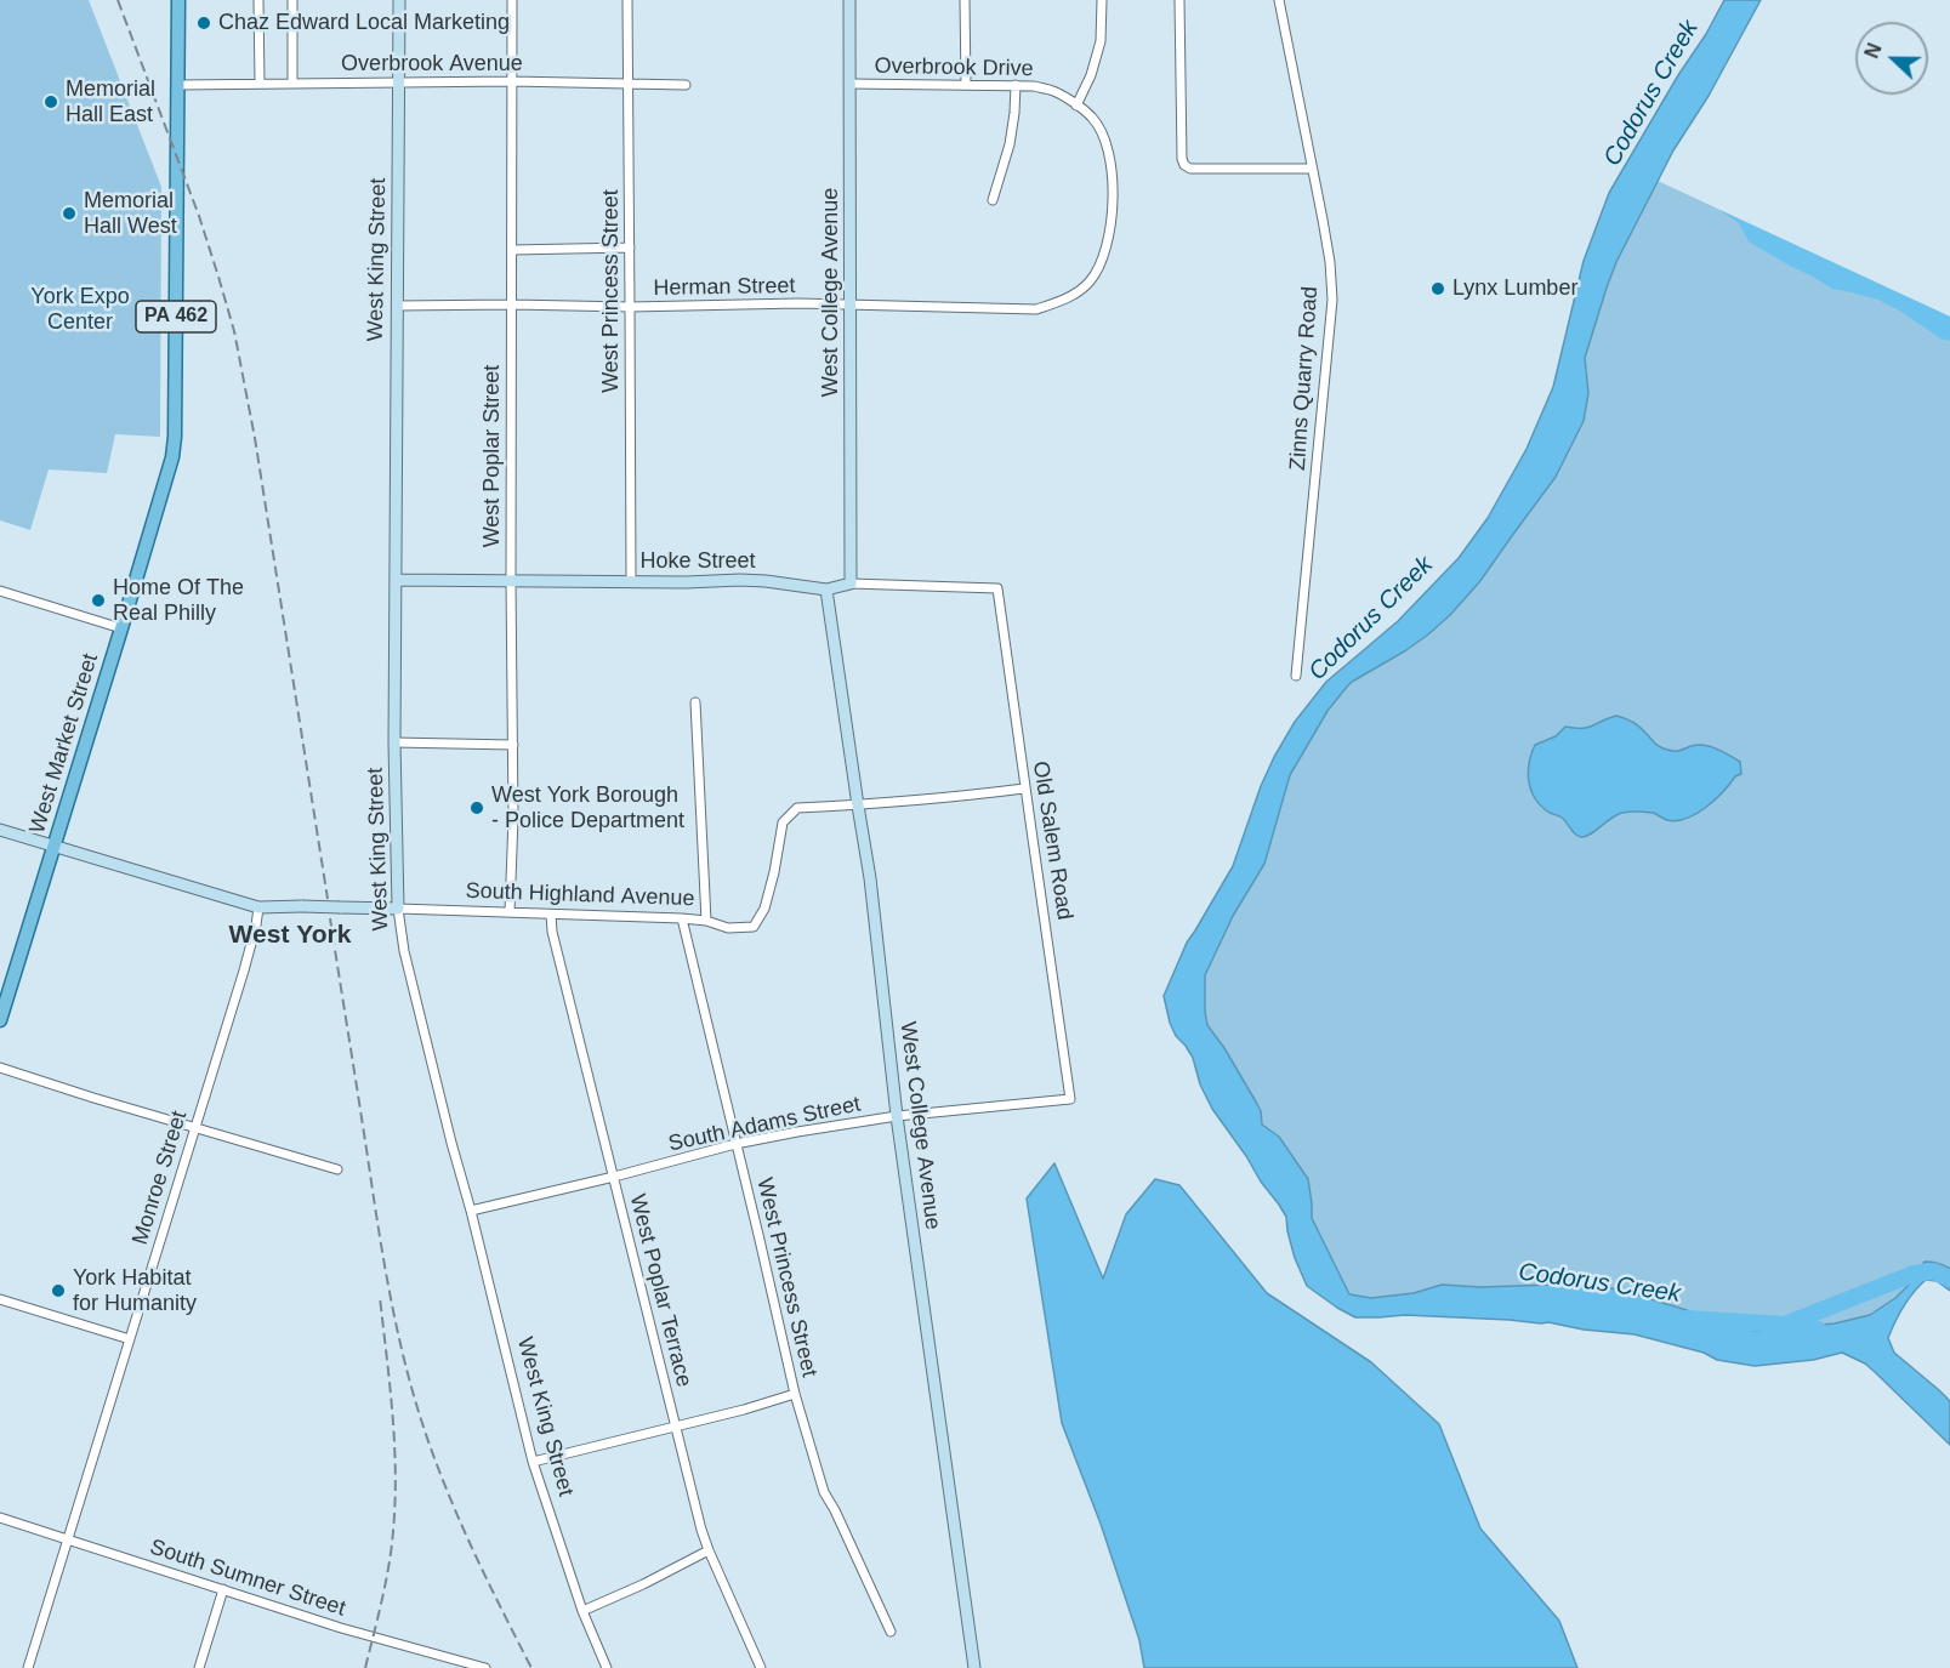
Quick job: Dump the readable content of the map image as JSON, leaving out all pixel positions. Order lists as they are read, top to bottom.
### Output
{
  "streets": {
    "main road": ["PA 462", "West Market Street"],
    "street": [
      "Overbrook Avenue",
      "Overbrook Drive",
      "West King Street",
      "Herman Street",
      "West Princess Street",
      "West College Avenue",
      "Zinns Quarry Road",
      "West Poplar Street",
      "Hoke Street",
      "Old Salem Road",
      "South Highland Avenue",
      "South Adams Street",
      "Monroe Street",
      "West Poplar Terrace",
      "South Sumner Street"
    ]
  },
  "crossings": [
    ["Overbrook Avenue", "West King Street"],
    ["Overbrook Avenue", "West Princess Street"],
    ["Overbrook Avenue", "West Poplar Street"],
    ["Overbrook Avenue", "West Market Street"],
    ["Overbrook Drive", "Herman Street"],
    ["Overbrook Drive", "West College Avenue"],
    ["West King Street", "Herman Street"],
    ["West King Street", "Hoke Street"],
    ["West King Street", "South Highland Avenue"],
    ["West King Street", "South Adams Street"],
    ["Herman Street", "West Princess Street"],
    ["Herman Street", "West College Avenue"],
    ["Herman Street", "West Poplar Street"],
    ["West Princess Street", "Hoke Street"],
    ["West Princess Street", "South Highland Avenue"],
    ["West Princess Street", "South Adams Street"],
    ["West College Avenue", "Hoke Street"],
    ["West College Avenue", "South Highland Avenue"],
    ["West College Avenue", "South Adams Street"],
    ["West Poplar Street", "Hoke Street"],
    ["West Poplar Street", "South Highland Avenue"],
    ["Hoke Street", "Old Salem Road"],
    ["West Market Street", "South Highland Avenue"],
    ["Old Salem Road", "South Highland Avenue"],
    ["Old Salem Road", "South Adams Street"],
    ["South Highland Avenue", "Monroe Street"],
    ["South Highland Avenue", "West Poplar Terrace"],
    ["South Adams Street", "West Poplar Terrace"],
    ["Monroe Street", "South Sumner Street"]
  ],
  "districts": ["West York"],
  "water": ["Codorus Creek"],
  "parks": ["York Expo Center"],
  "places": [
    "Chaz Edward Local Marketing",
    "Memorial Hall East",
    "Memorial Hall West",
    "Lynx Lumber",
    "Home Of The Real Philly",
    "West York Borough - Police Department",
    "York Habitat for Humanity"
  ],
  "north": "left"
}
